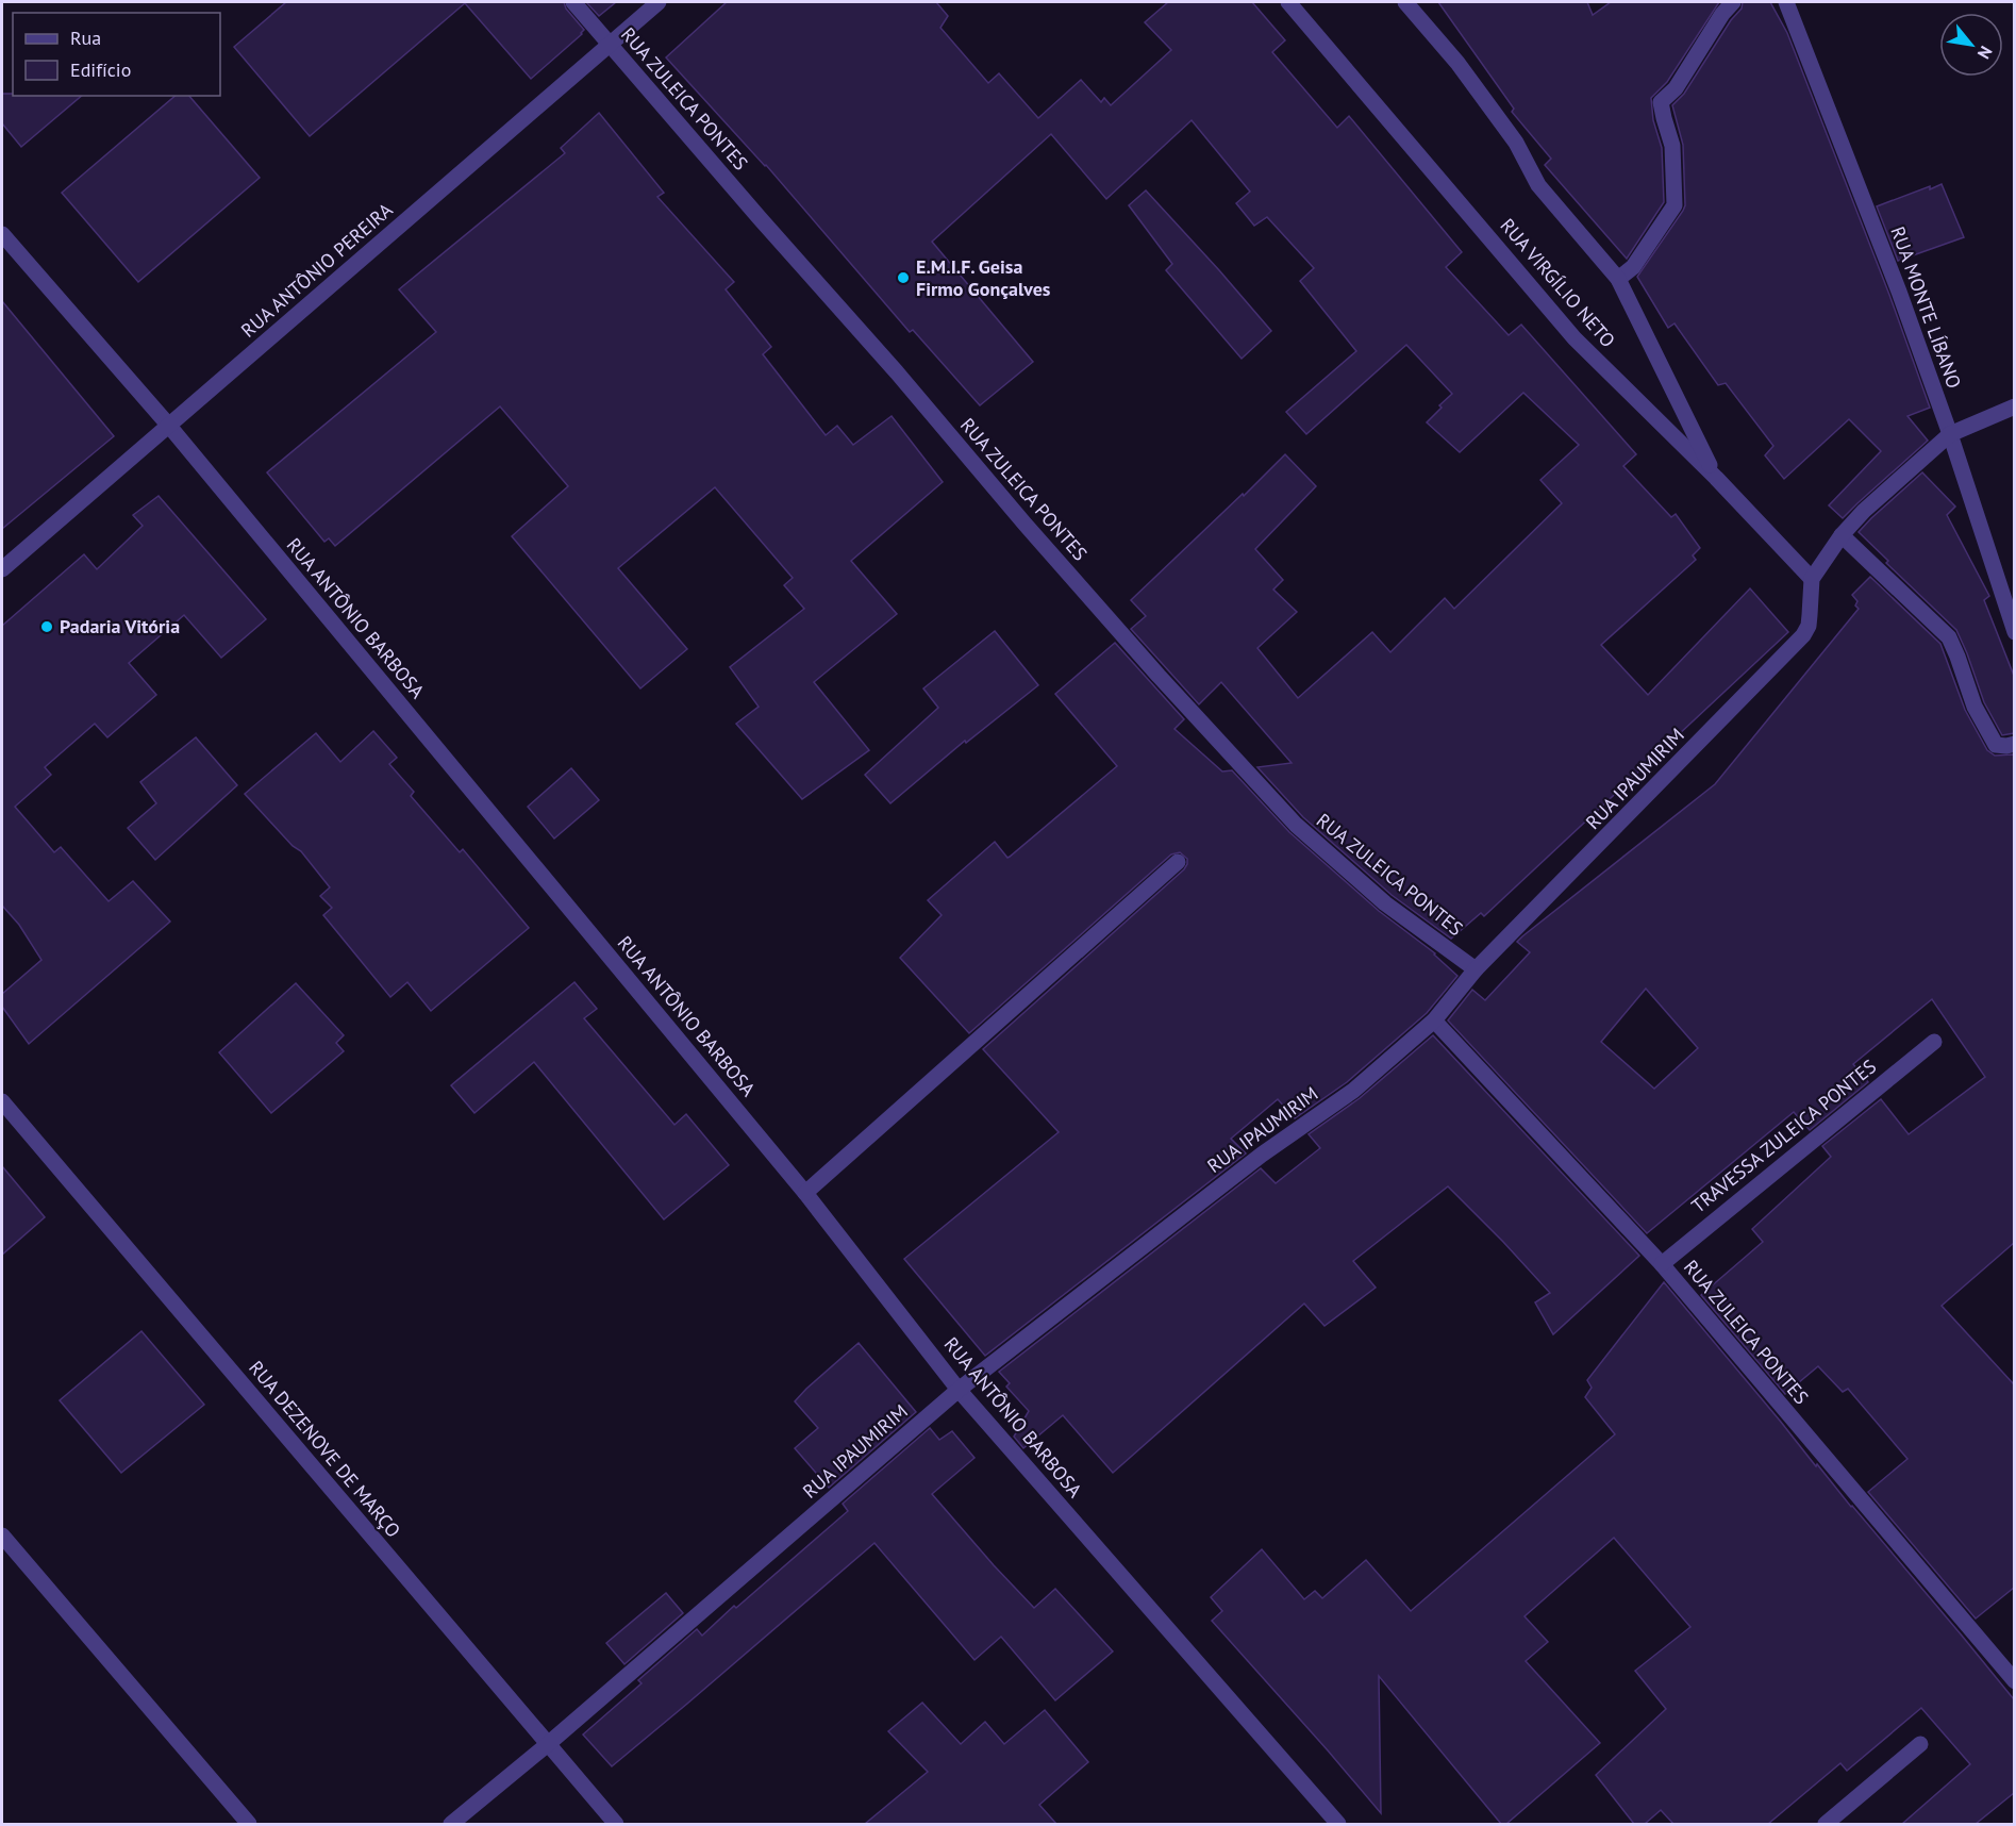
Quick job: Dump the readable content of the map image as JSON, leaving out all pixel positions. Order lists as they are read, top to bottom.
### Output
{
  "streets": {
    "street": [
      "RUA ZULEICA PONTES",
      "RUA ANTÔNIO PEREIRA",
      "RUA VIRGÍLIO NETO",
      "RUA MONTE LÍBANO",
      "RUA ANTÔNIO BARBOSA",
      "RUA IPAUMIRIM",
      "TRAVESSA ZULEICA PONTES",
      "RUA DEZENOVE DE MARÇO"
    ]
  },
  "crossings": [
    ["RUA ZULEICA PONTES", "RUA ANTÔNIO PEREIRA"],
    ["RUA ZULEICA PONTES", "RUA IPAUMIRIM"],
    ["RUA ZULEICA PONTES", "TRAVESSA ZULEICA PONTES"],
    ["RUA ANTÔNIO PEREIRA", "RUA ANTÔNIO BARBOSA"],
    ["RUA VIRGÍLIO NETO", "RUA IPAUMIRIM"],
    ["RUA ANTÔNIO BARBOSA", "RUA IPAUMIRIM"],
    ["RUA IPAUMIRIM", "RUA DEZENOVE DE MARÇO"]
  ],
  "places": ["E.M.I.F. Geisa Firmo Gonçalves", "Padaria Vitória"],
  "legend": ["Rua", "Edifício"],
  "north": "bottom right"
}
